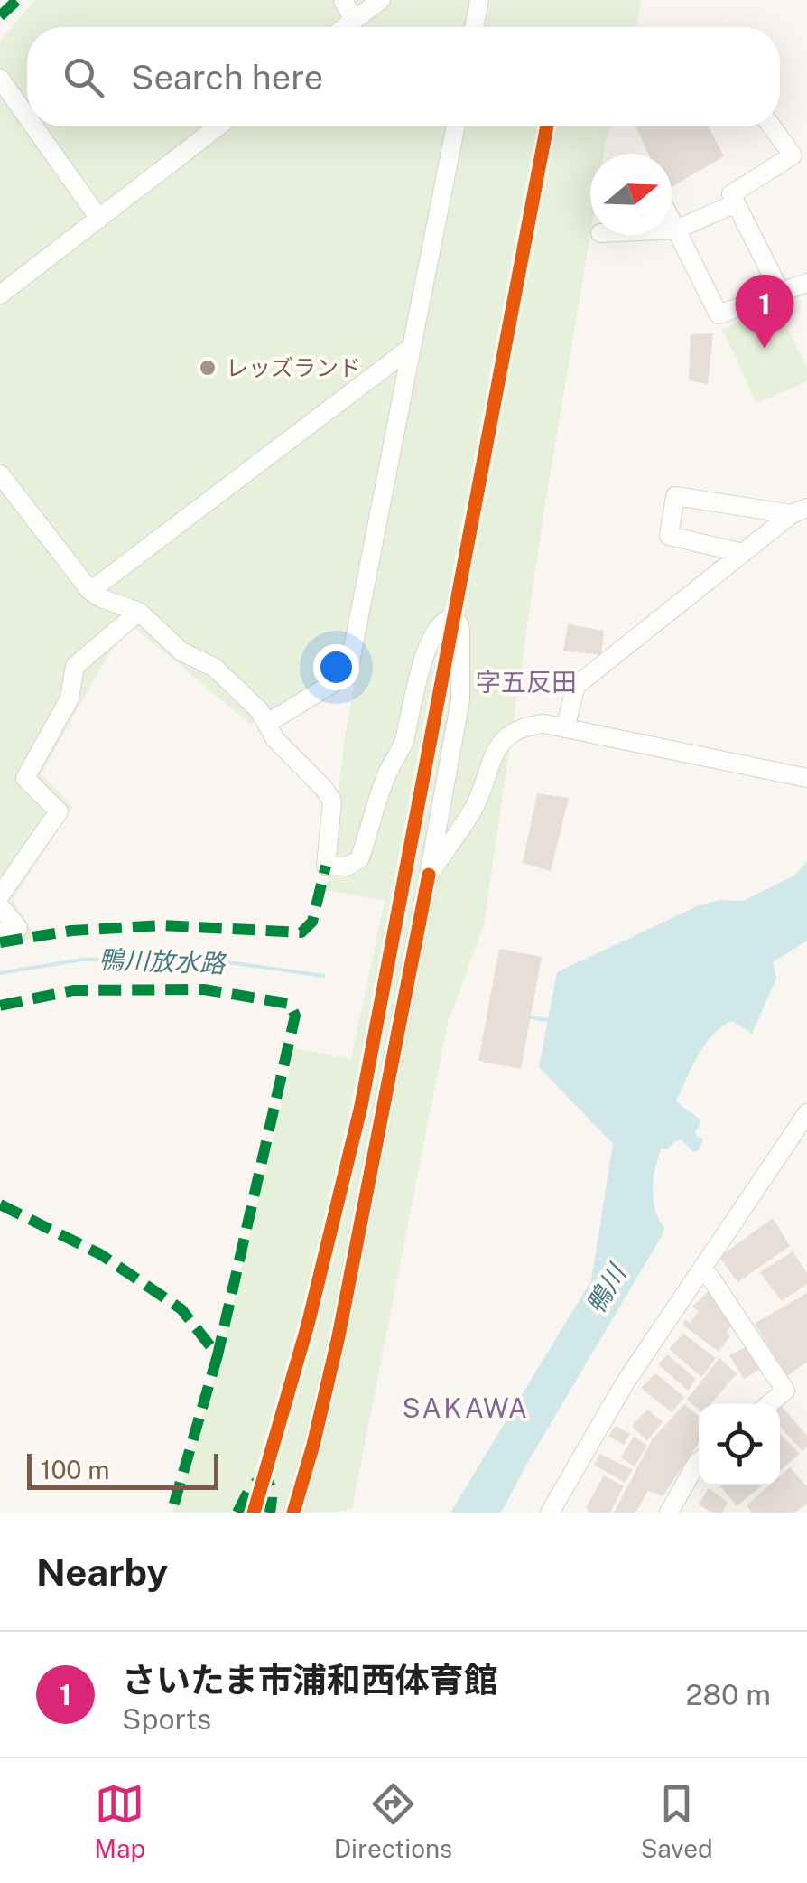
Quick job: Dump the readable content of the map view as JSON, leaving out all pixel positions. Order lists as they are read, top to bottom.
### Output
{
  "districts": ["字五反田", "SAKAWA"],
  "water": ["鴨川放水路", "鴨川"],
  "places": ["レッズランド"],
  "scale_bar": "100 m",
  "north": "right",
  "page": {
    "search": "Search here",
    "pins": "1",
    "scale": "100 m",
    "heading": "Nearby",
    "list": [
      {
        "mark": "1",
        "name": "さいたま市浦和西体育館",
        "note": "Sports",
        "value": "280 m"
      }
    ],
    "nav": ["Map", "Directions", "Saved"]
  }
}
